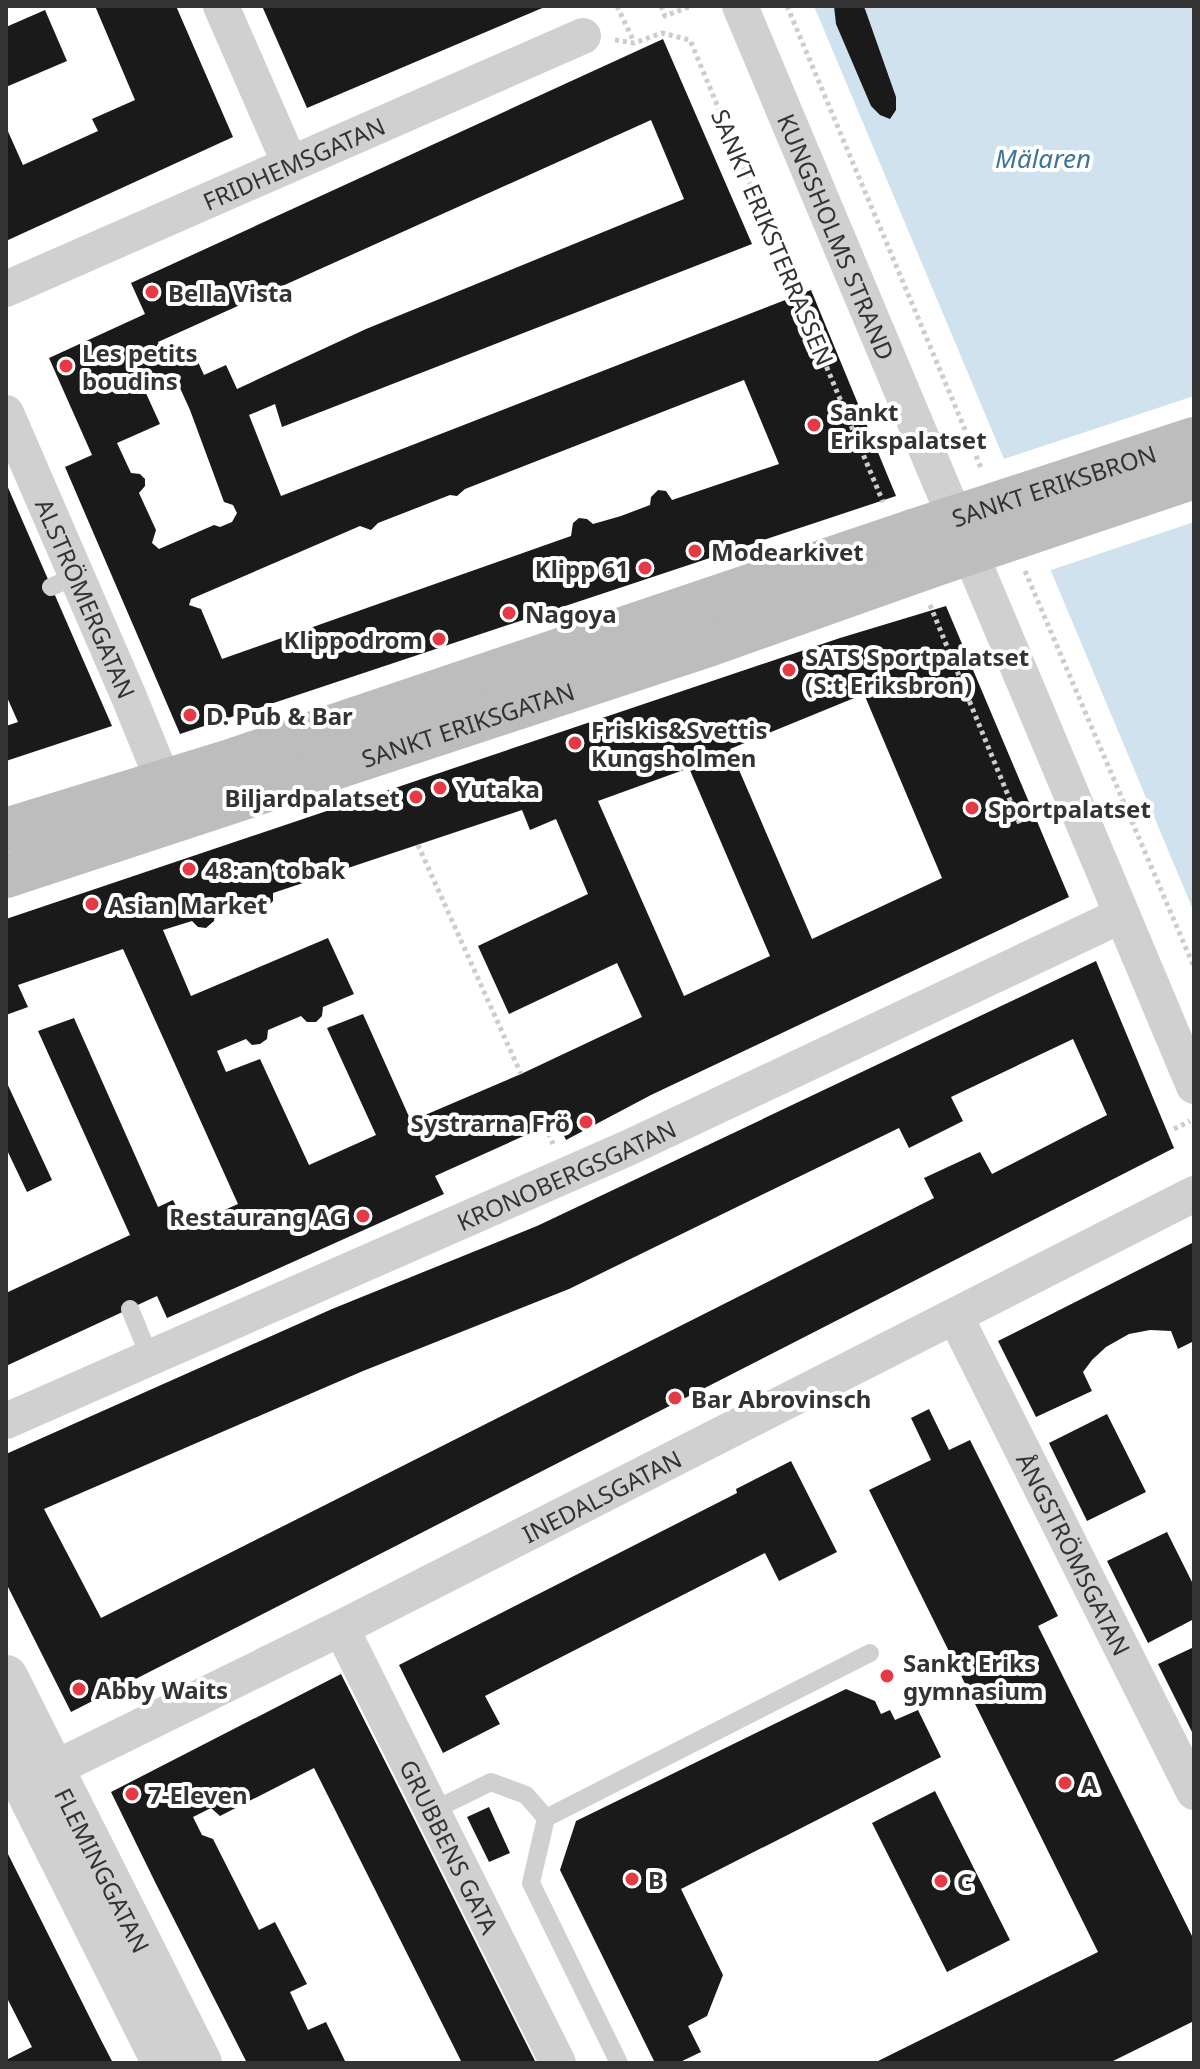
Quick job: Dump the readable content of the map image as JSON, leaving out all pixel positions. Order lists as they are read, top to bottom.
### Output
{
  "streets": {
    "main road": ["SANKT ERIKSBRON", "SANKT ERIKSGATAN"],
    "street": [
      "FRIDHEMSGATAN",
      "KUNGSHOLMS STRAND",
      "ALSTRÖMERGATAN",
      "KRONOBERGSGATAN",
      "INEDALSGATAN",
      "ÅNGSTRÖMSGATAN",
      "GRUBBENS GATA",
      "FLEMINGGATAN"
    ],
    "path": ["SANKT ERIKSTERRASSEN"]
  },
  "crossings": [
    ["FRIDHEMSGATAN", "SANKT ERIKSTERRASSEN"],
    ["KUNGSHOLMS STRAND", "KRONOBERGSGATAN"],
    ["SANKT ERIKSTERRASSEN", "SANKT ERIKSBRON"],
    ["SANKT ERIKSTERRASSEN", "SANKT ERIKSGATAN"],
    ["SANKT ERIKSBRON", "SANKT ERIKSGATAN"],
    ["ALSTRÖMERGATAN", "SANKT ERIKSGATAN"],
    ["INEDALSGATAN", "ÅNGSTRÖMSGATAN"],
    ["INEDALSGATAN", "GRUBBENS GATA"],
    ["INEDALSGATAN", "FLEMINGGATAN"]
  ],
  "water": ["Mälaren"],
  "places": [
    "Bella Vista",
    "Les petits boudins",
    "Sankt Erikspalatset",
    "Modearkivet",
    "Klipp 61",
    "Nagoya",
    "Klippodrom",
    "SATS Sportpalatset (S:t Eriksbron)",
    "D. Pub & Bar",
    "Friskis&Svettis Kungsholmen",
    "Yutaka",
    "Biljardpalatset",
    "Sportpalatset",
    "48:an tobak",
    "Asian Market",
    "Systrarna Frö",
    "Restaurang AG",
    "Bar Abrovinsch",
    "Sankt Eriks gymnasium",
    "Abby Waits",
    "A",
    "7-Eleven",
    "B",
    "C"
  ]
}
